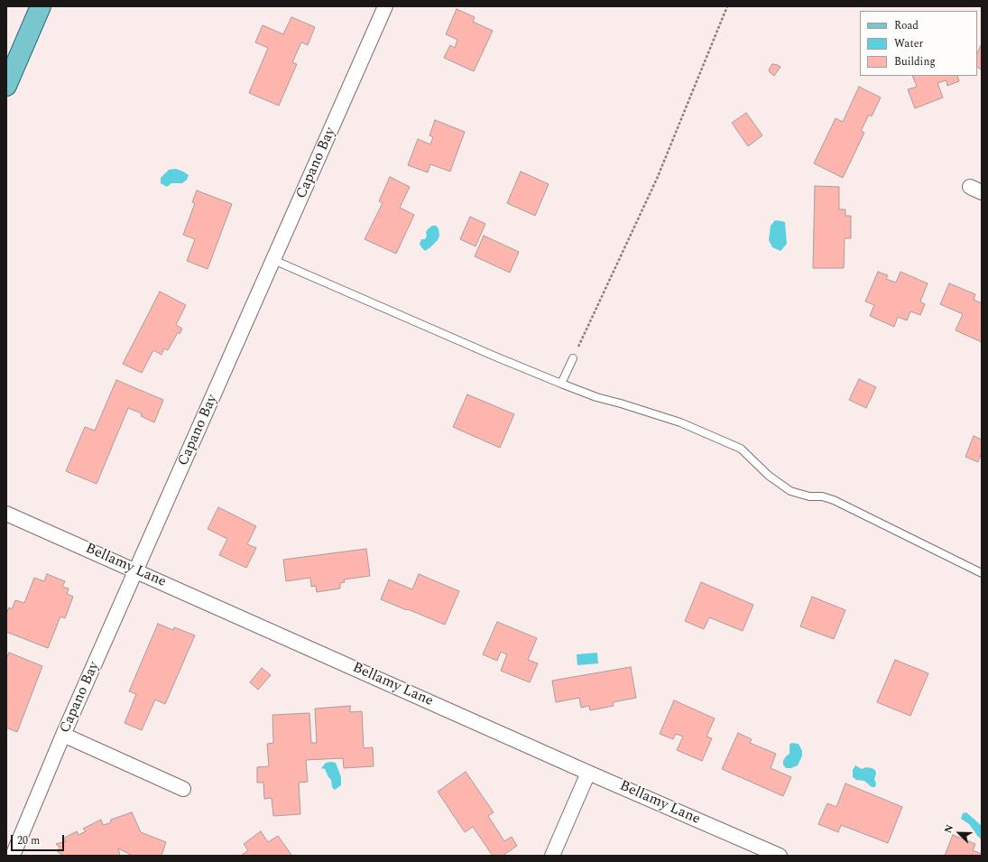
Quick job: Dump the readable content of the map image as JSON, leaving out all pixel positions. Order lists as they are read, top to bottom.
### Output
{
  "streets": {
    "street": ["Capano Bay", "Bellamy Lane"]
  },
  "crossings": [
    ["Capano Bay", "Bellamy Lane"]
  ],
  "legend": ["Road", "Water", "Building"],
  "scale_bar": "20 m",
  "north": "top left"
}
